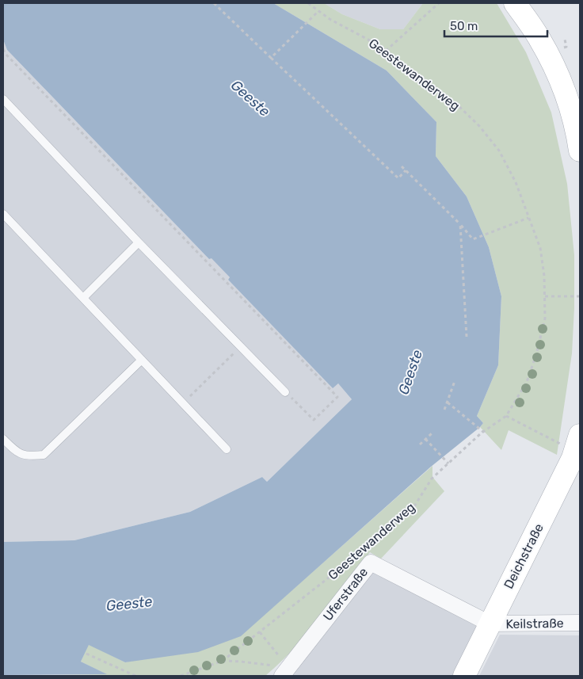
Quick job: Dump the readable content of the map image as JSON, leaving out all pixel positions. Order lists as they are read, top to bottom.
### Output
{
  "streets": {
    "main road": ["Deichstraße"],
    "street": ["Uferstraße", "Keilstraße"],
    "path": ["Geestewanderweg"]
  },
  "crossings": [
    ["Deichstraße", "Uferstraße"],
    ["Deichstraße", "Keilstraße"],
    ["Uferstraße", "Keilstraße"]
  ],
  "water": ["Geeste"],
  "scale_bar": "50 m"
}
